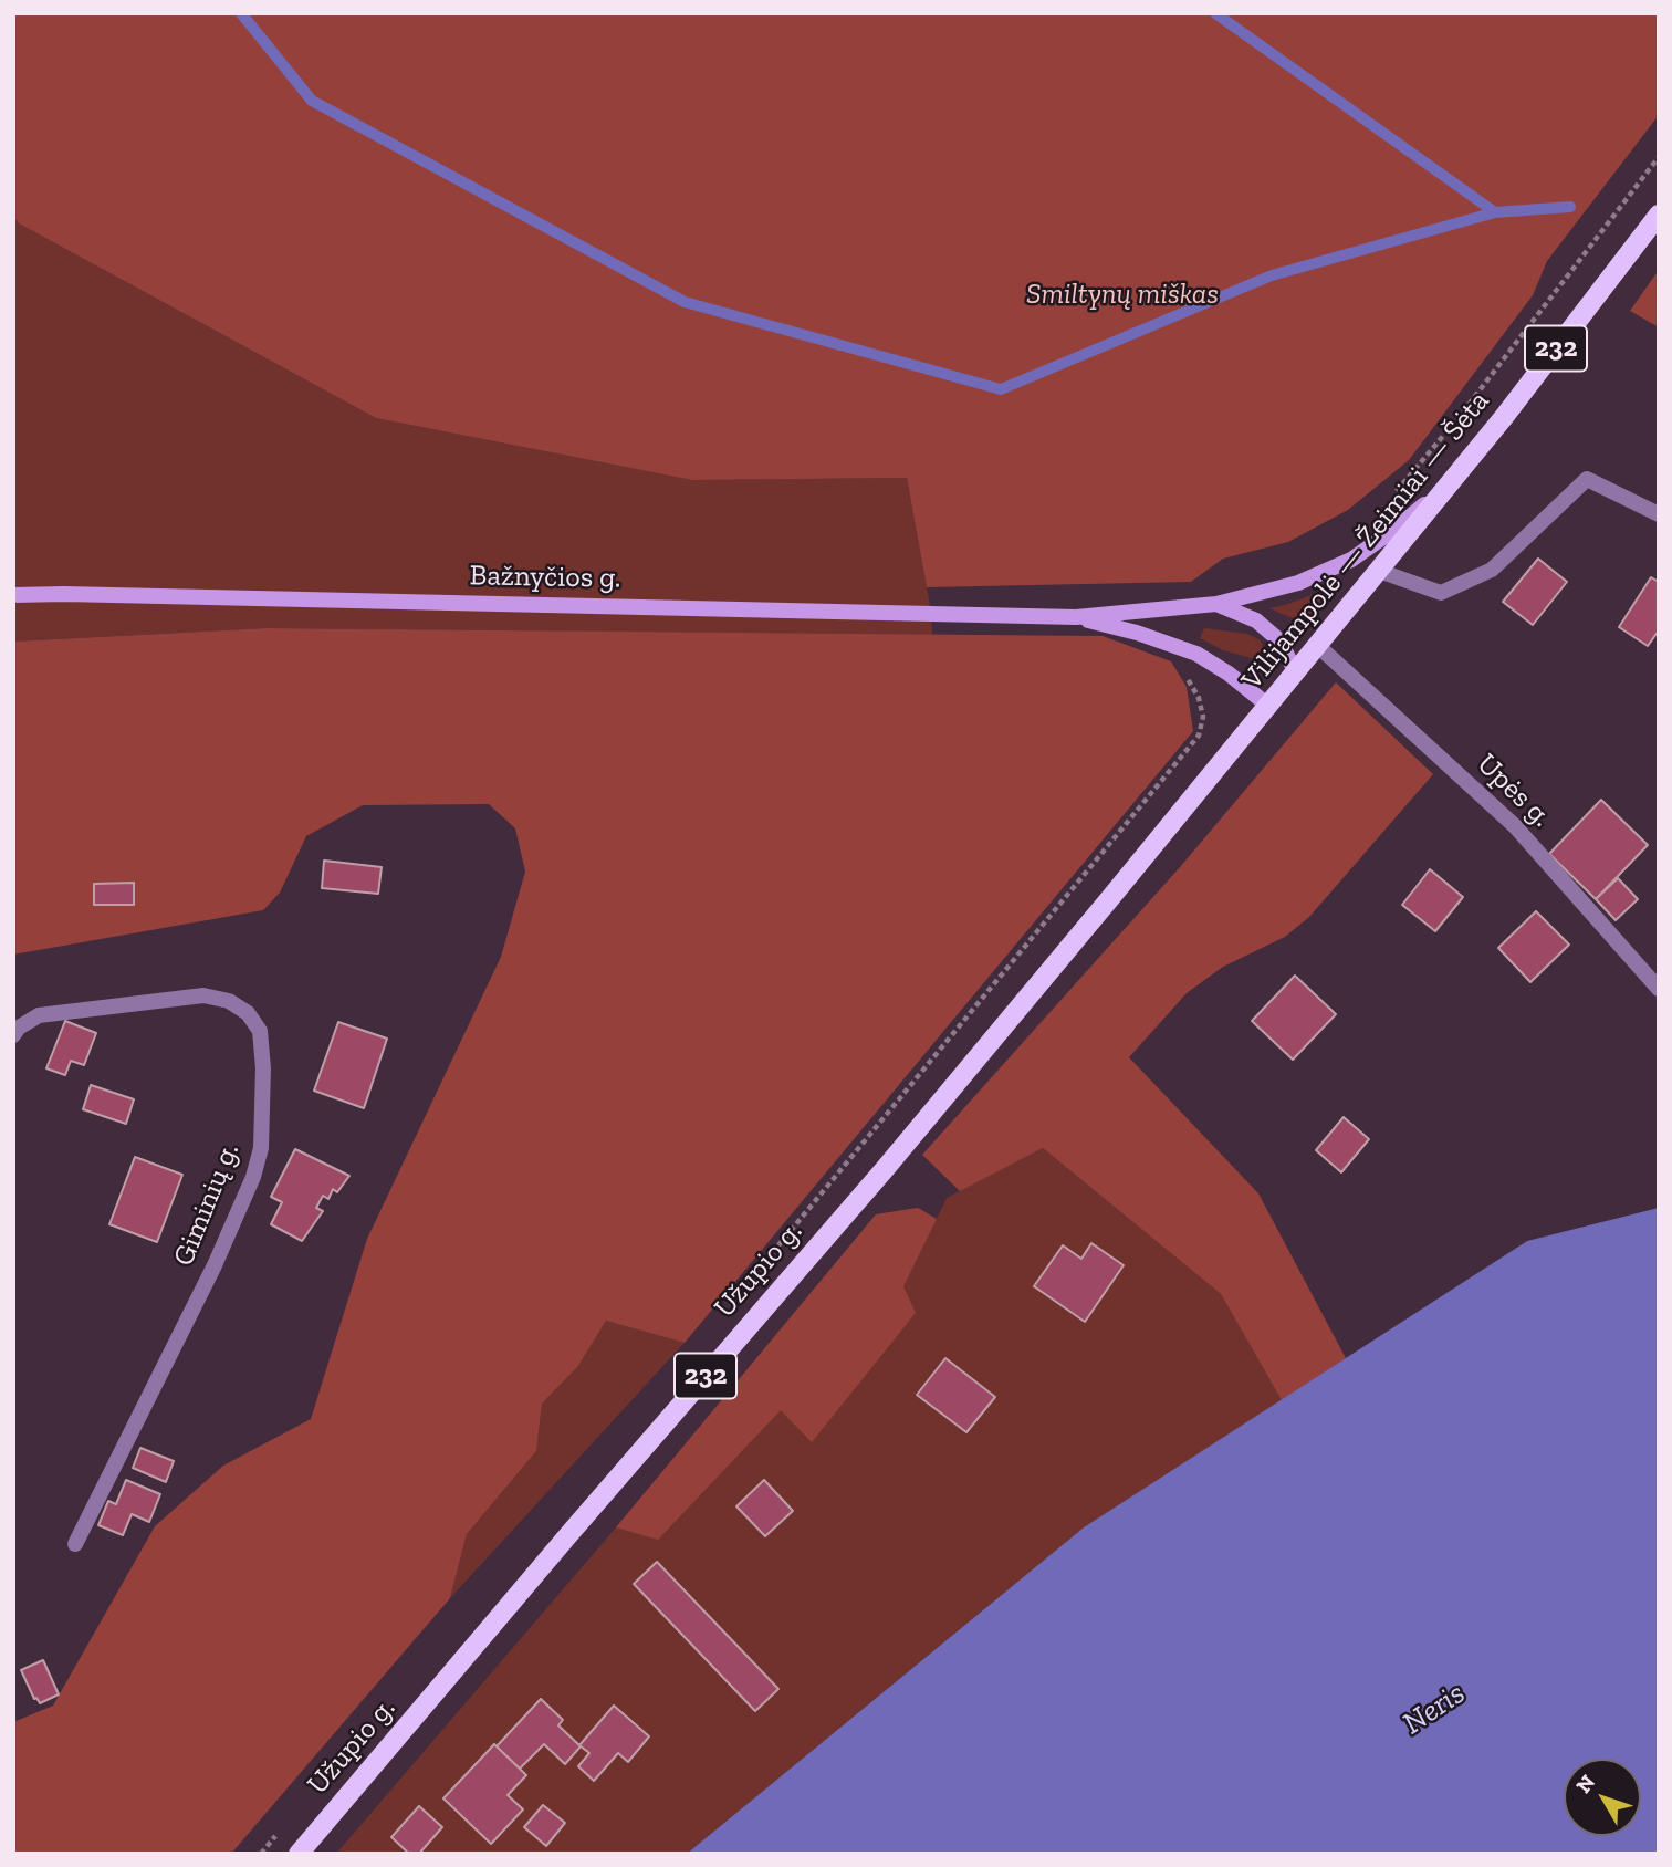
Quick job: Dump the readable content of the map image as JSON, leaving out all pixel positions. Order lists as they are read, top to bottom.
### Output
{
  "streets": {
    "main road": [
      "232",
      "Vilijampolė — Žeimiai — Šėta",
      "Bažnyčios g.",
      "Užupio g."
    ],
    "street": ["Upės g.", "Giminių g."]
  },
  "crossings": [
    ["Vilijampolė — Žeimiai — Šėta", "Bažnyčios g."],
    ["Vilijampolė — Žeimiai — Šėta", "Upės g."],
    ["Vilijampolė — Žeimiai — Šėta", "Užupio g."]
  ],
  "water": ["Neris"],
  "parks": ["Smiltynų miškas"],
  "north": "top left"
}
